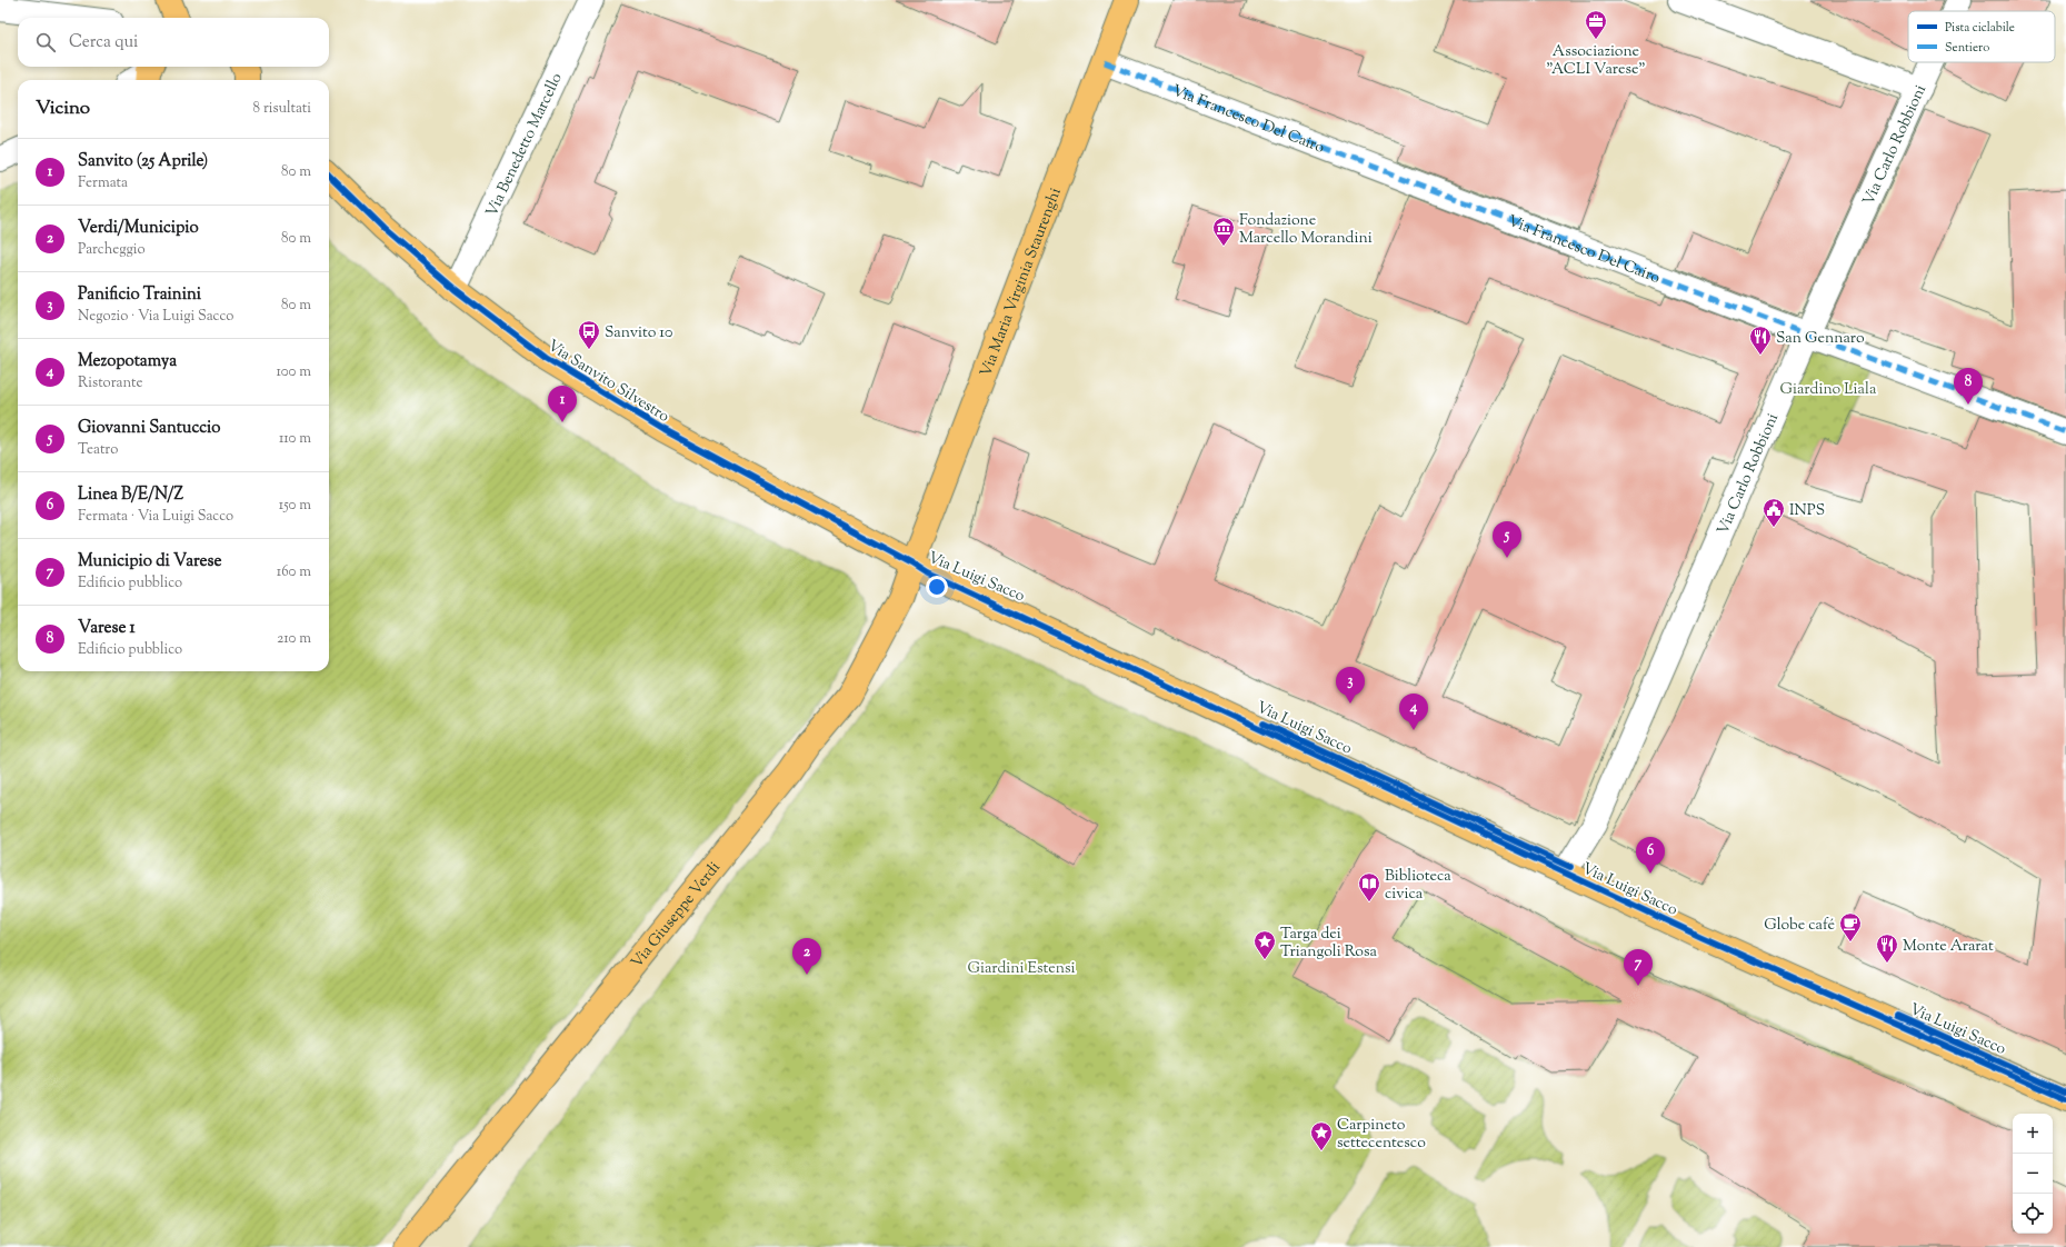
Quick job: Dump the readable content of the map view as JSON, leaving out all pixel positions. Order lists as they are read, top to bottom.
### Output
{
  "streets": {
    "main road": [
      "Via Maria Virginia Staurenghi",
      "Via Sanvito Silvestro",
      "Via Luigi Sacco",
      "Via Giuseppe Verdi"
    ],
    "street": ["Via Francesco Del Cairo", "Via Benedetto Marcello", "Via Carlo Robbioni"]
  },
  "crossings": [
    ["Via Francesco Del Cairo", "Via Carlo Robbioni"],
    ["Via Francesco Del Cairo", "Via Maria Virginia Staurenghi"],
    ["Via Benedetto Marcello", "Via Sanvito Silvestro"],
    ["Via Carlo Robbioni", "Via Luigi Sacco"],
    ["Via Maria Virginia Staurenghi", "Via Sanvito Silvestro"],
    ["Via Maria Virginia Staurenghi", "Via Luigi Sacco"],
    ["Via Maria Virginia Staurenghi", "Via Giuseppe Verdi"],
    ["Via Sanvito Silvestro", "Via Luigi Sacco"],
    ["Via Sanvito Silvestro", "Via Giuseppe Verdi"],
    ["Via Luigi Sacco", "Via Giuseppe Verdi"]
  ],
  "parks": ["Giardino Liala", "Giardini Estensi"],
  "places": {
    "office": ["Associazione \"ACLI Varese\""],
    "museum": ["Fondazione Marcello Morandini"],
    "bus stop": ["Sanvito 10"],
    "restaurant": ["San Gennaro", "Monte Ararat"],
    "public building": ["INPS"],
    "library": ["Biblioteca civica"],
    "cafe": ["Globe café"],
    "place": ["Targa dei Triangoli Rosa", "Carpineto settecentesco"]
  },
  "legend": ["Pista ciclabile", "Sentiero"],
  "page": {
    "search": "Cerca qui",
    "heading": ["Vicino", "8 risultati"],
    "list": [
      {
        "mark": "1",
        "name": "Sanvito (25 Aprile)",
        "note": "Fermata",
        "value": "80 m"
      },
      {
        "mark": "2",
        "name": "Verdi/Municipio",
        "note": "Parcheggio",
        "value": "80 m"
      },
      {
        "mark": "3",
        "name": "Panificio Trainini",
        "note": "Negozio · Via Luigi Sacco",
        "value": "80 m"
      },
      {
        "mark": "4",
        "name": "Mezopotamya",
        "note": "Ristorante",
        "value": "100 m"
      },
      {
        "mark": "5",
        "name": "Giovanni Santuccio",
        "note": "Teatro",
        "value": "110 m"
      },
      {
        "mark": "6",
        "name": "Linea B/E/N/Z",
        "note": "Fermata · Via Luigi Sacco",
        "value": "150 m"
      },
      {
        "mark": "7",
        "name": "Municipio di Varese",
        "note": "Edificio pubblico",
        "value": "160 m"
      },
      {
        "mark": "8",
        "name": "Varese 1",
        "note": "Edificio pubblico",
        "value": "210 m"
      }
    ],
    "pins": [
      "8",
      "1",
      "5",
      "3",
      "4",
      "6",
      "2",
      "7"
    ],
    "map_buttons": ["+", "−"]
  }
}
